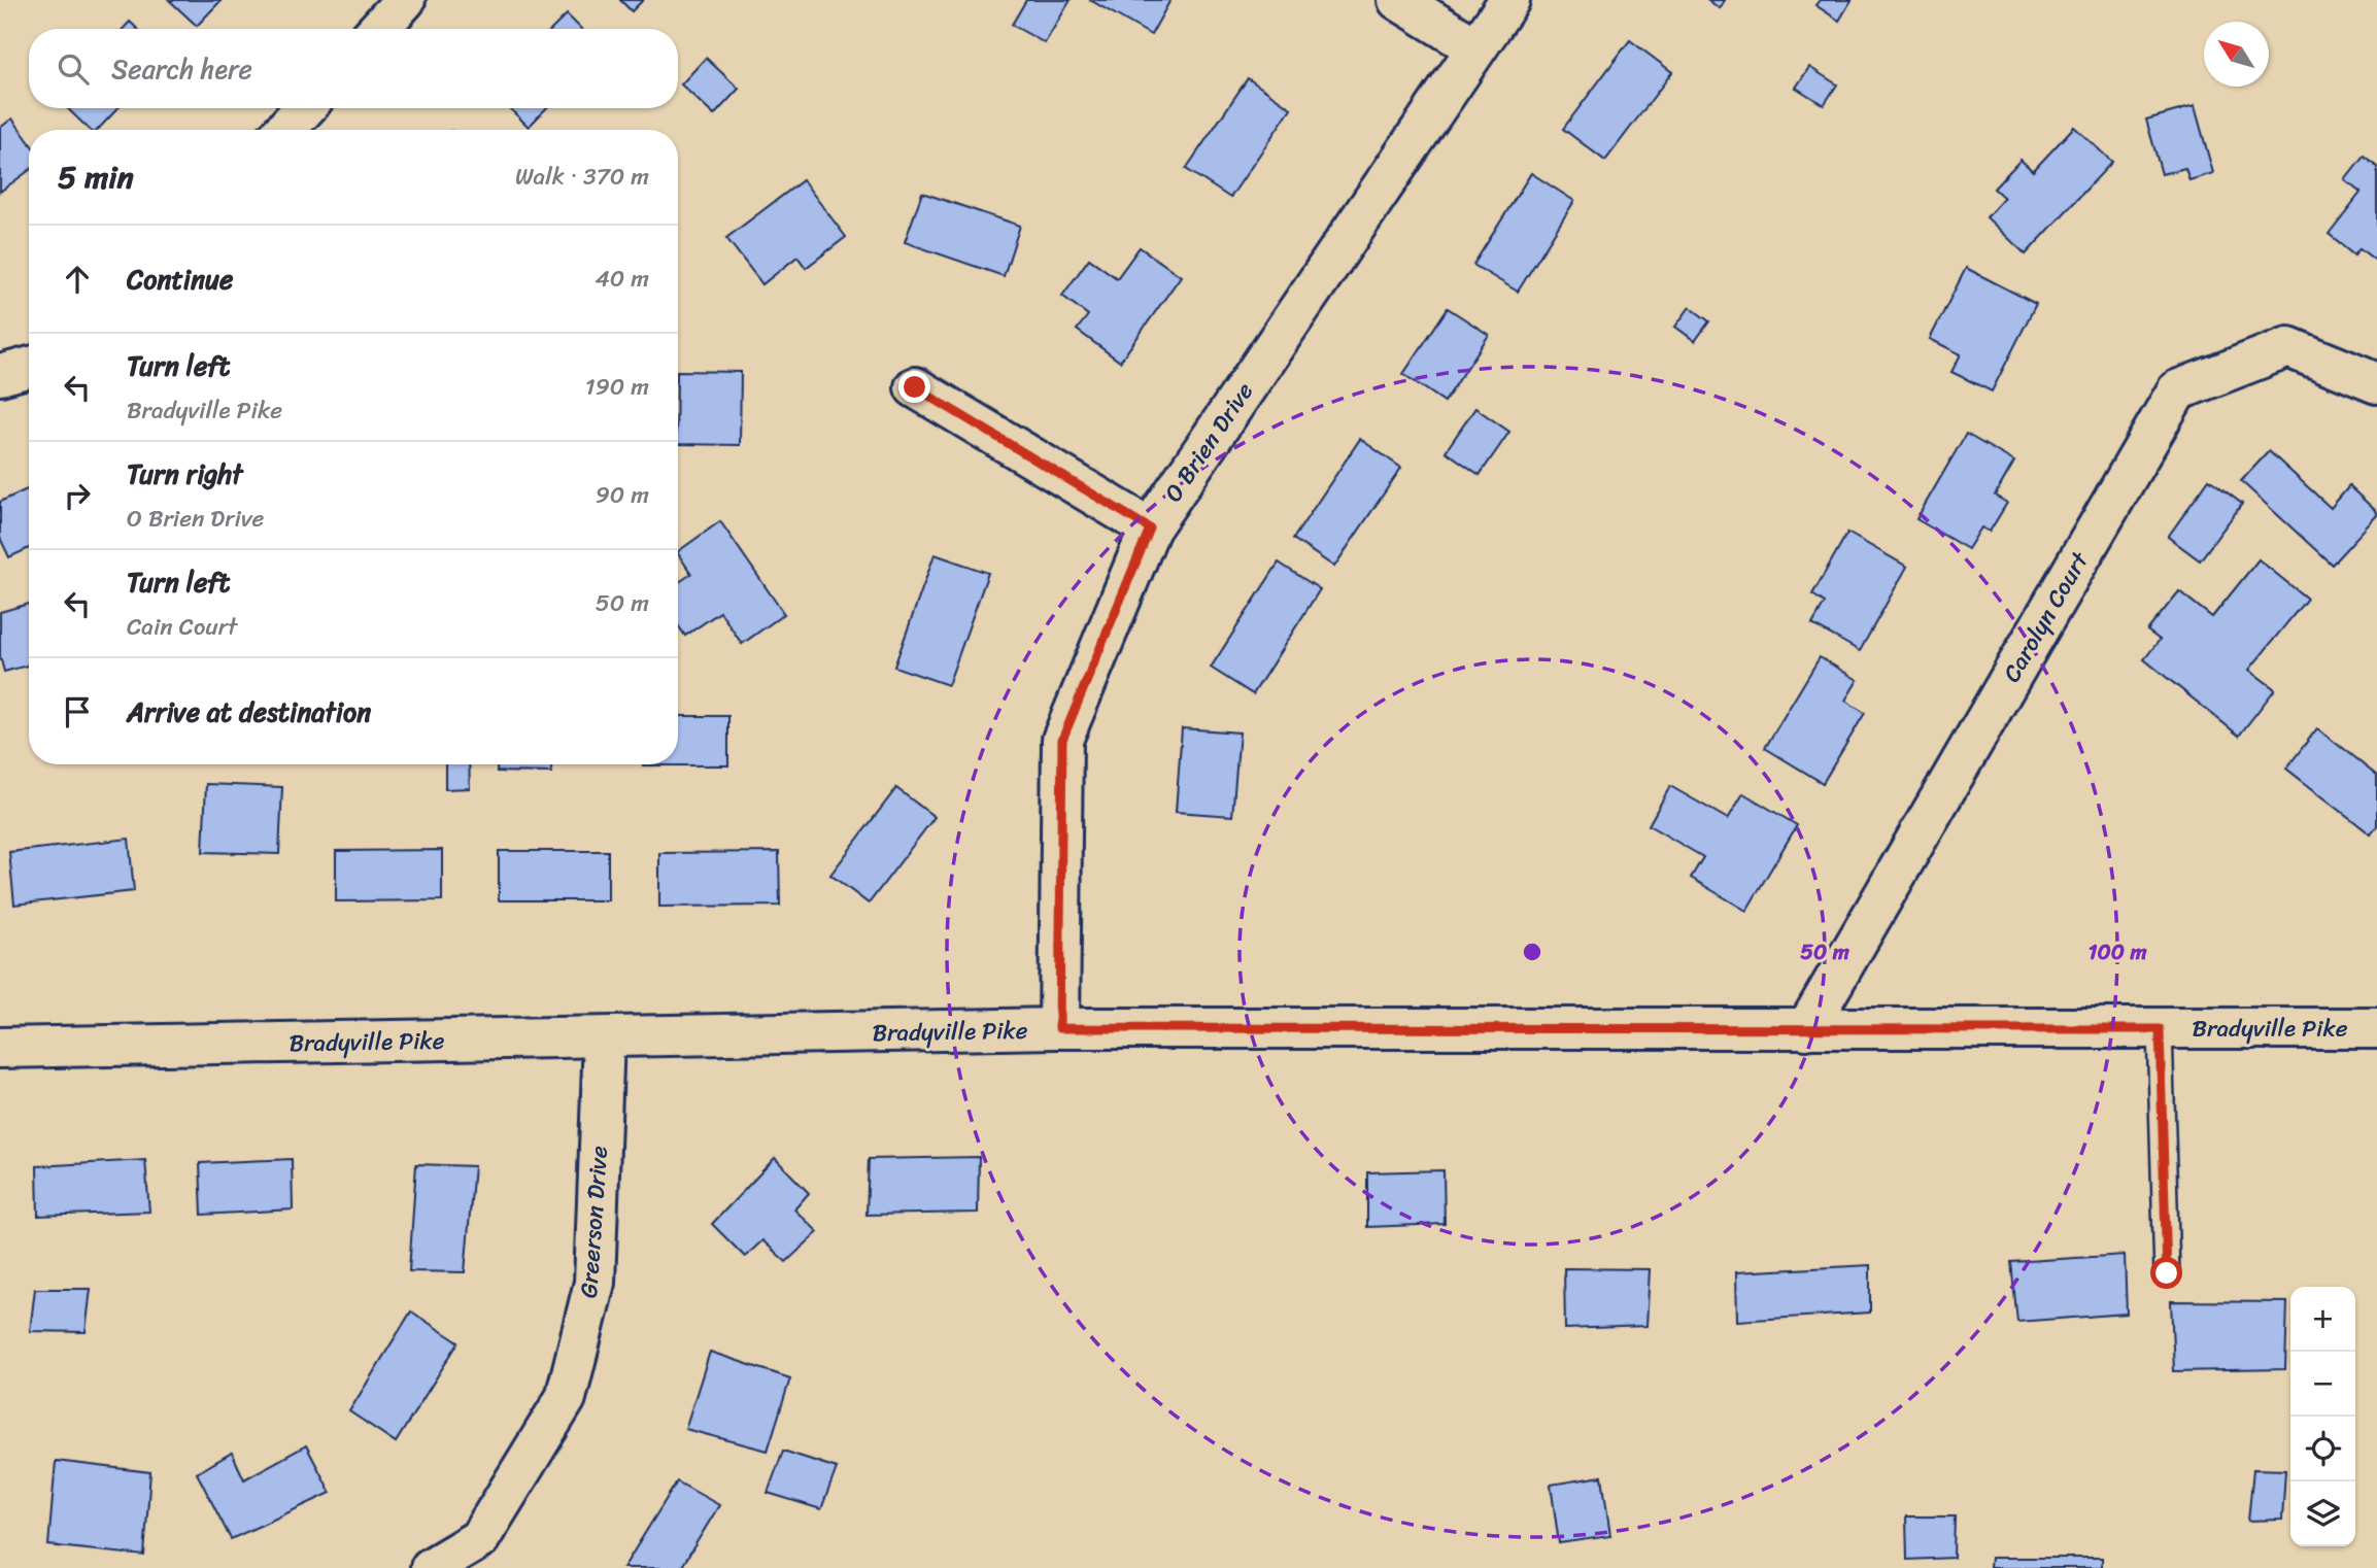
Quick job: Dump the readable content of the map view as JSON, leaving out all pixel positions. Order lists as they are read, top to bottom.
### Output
{
  "streets": {
    "street": [
      "O Brien Drive",
      "Carolyn Court",
      "Bradyville Pike",
      "Greerson Drive"
    ]
  },
  "crossings": [
    ["O Brien Drive", "Bradyville Pike"],
    ["Carolyn Court", "Bradyville Pike"],
    ["Bradyville Pike", "Greerson Drive"]
  ],
  "north": "top left",
  "page": {
    "search": "Search here",
    "heading": ["5 min", "Walk · 370 m"],
    "list": [
      ["Continue", "40 m"],
      ["Turn left", "Bradyville Pike", "190 m"],
      ["Turn right", "O Brien Drive", "90 m"],
      ["Turn left", "Cain Court", "50 m"],
      "Arrive at destination"
    ],
    "map_buttons": ["+", "−"]
  },
  "rings": ["50 m", "100 m"]
}
